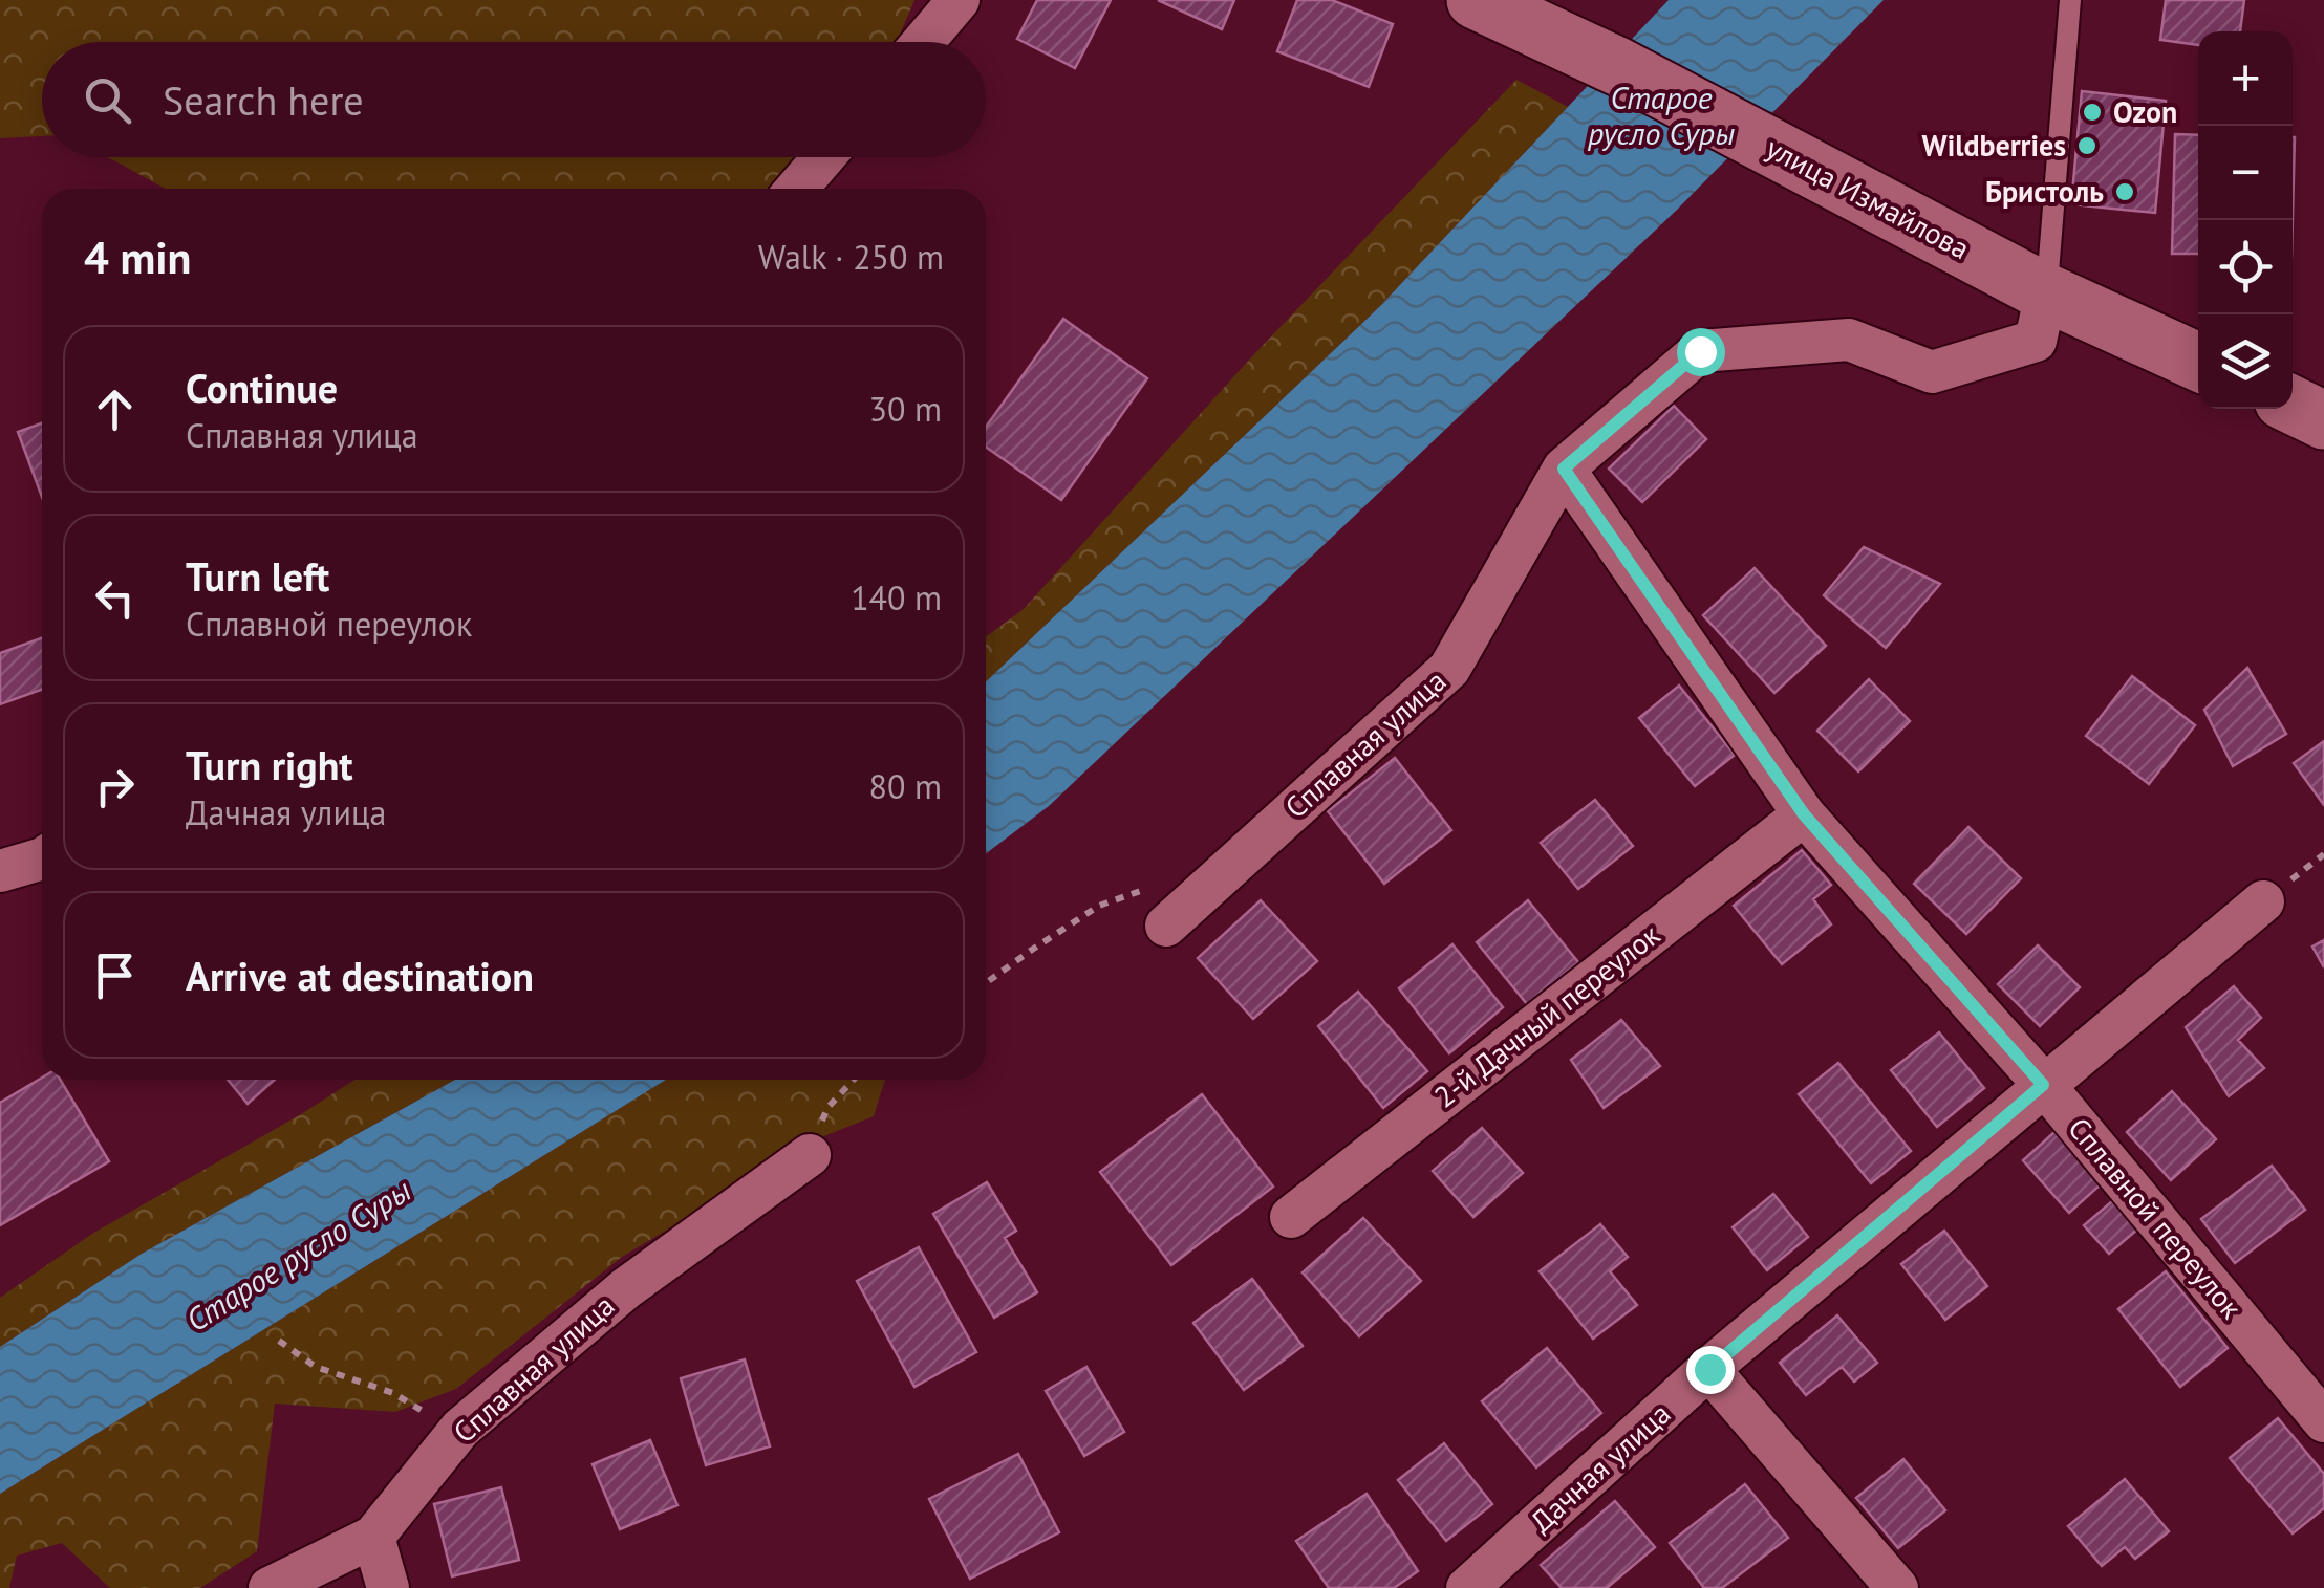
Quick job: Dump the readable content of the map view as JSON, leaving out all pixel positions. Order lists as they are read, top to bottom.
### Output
{
  "streets": {
    "main road": ["улица Измайлова"],
    "street": [
      "Сплавная улица",
      "2-й Дачный переулок",
      "Сплавной переулок",
      "Дачная улица"
    ]
  },
  "crossings": [
    ["улица Измайлова", "Сплавная улица"],
    ["Сплавная улица", "Сплавной переулок"],
    ["2-й Дачный переулок", "Сплавной переулок"],
    ["Сплавной переулок", "Дачная улица"]
  ],
  "water": ["Старое русло Суры"],
  "places": ["Ozon", "Wildberries", "Бристоль"],
  "page": {
    "map_buttons": ["+", "−"],
    "search": "Search here",
    "heading": ["4 min", "Walk · 250 m"],
    "list": [
      ["Continue", "Сплавная улица", "30 m"],
      ["Turn left", "Сплавной переулок", "140 m"],
      ["Turn right", "Дачная улица", "80 m"],
      "Arrive at destination"
    ]
  }
}
